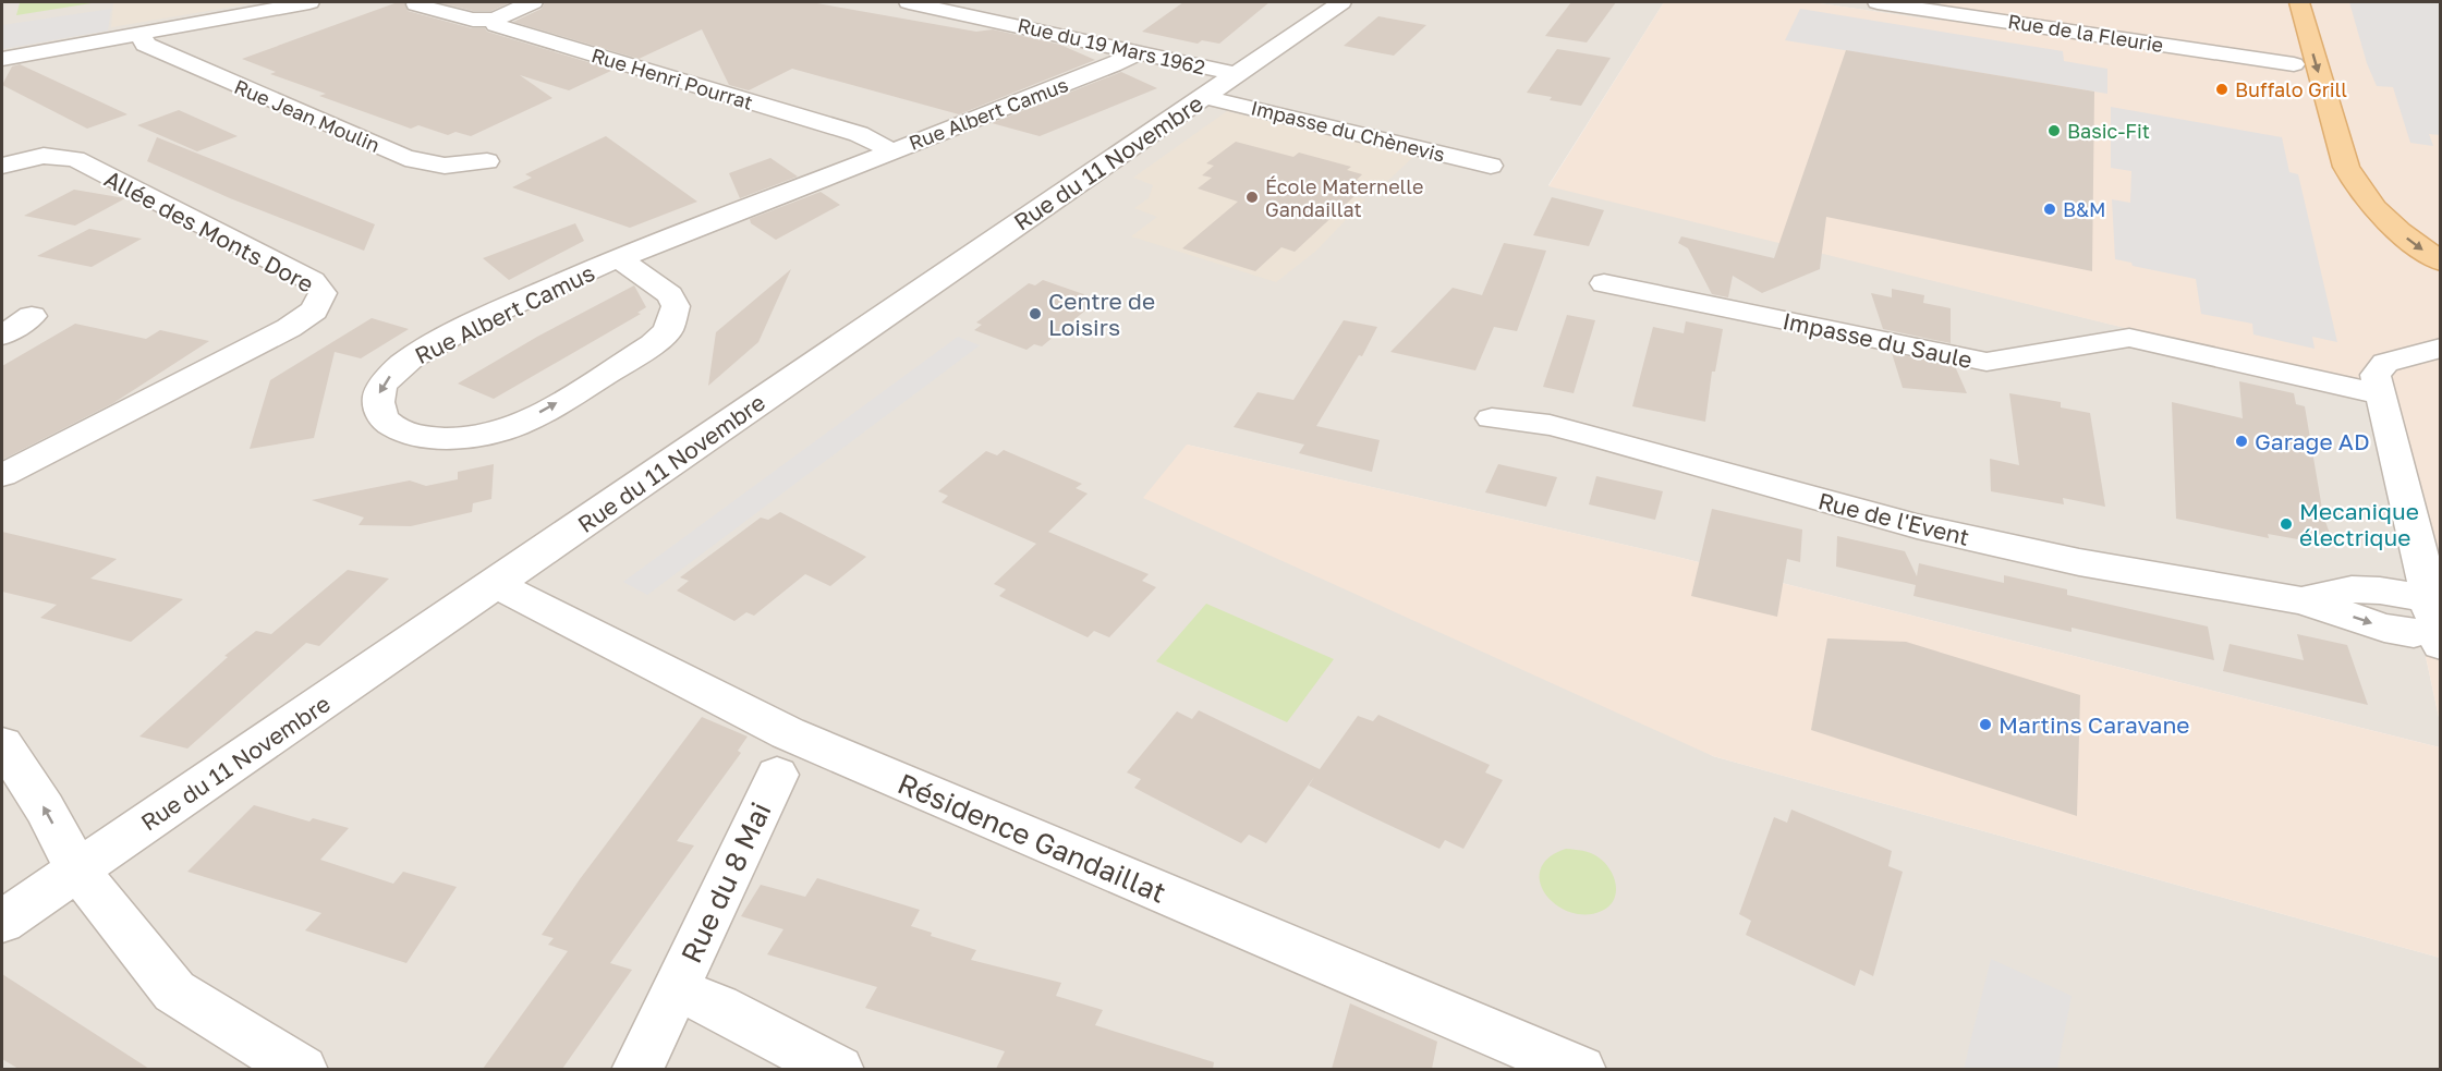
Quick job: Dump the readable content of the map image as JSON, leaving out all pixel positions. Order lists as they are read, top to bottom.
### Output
{
  "streets": {
    "street": [
      "Rue de la Fleurie",
      "Rue du 19 Mars 1962",
      "Rue Henri Pourrat",
      "Rue Albert Camus",
      "Rue Jean Moulin",
      "Impasse du Chènevis",
      "Rue du 11 Novembre",
      "Allée des Monts Dore",
      "Impasse du Saule",
      "Rue de l'Event",
      "Résidence Gandaillat",
      "Rue du 8 Mai"
    ]
  },
  "crossings": [
    ["Rue du 19 Mars 1962", "Rue Albert Camus"],
    ["Rue du 19 Mars 1962", "Rue du 11 Novembre"],
    ["Rue Henri Pourrat", "Rue Albert Camus"],
    ["Impasse du Chènevis", "Rue du 11 Novembre"],
    ["Rue du 11 Novembre", "Résidence Gandaillat"],
    ["Impasse du Saule", "Rue de l'Event"]
  ],
  "places": [
    "Buffalo Grill",
    "Basic-Fit",
    "École Maternelle Gandaillat",
    "B&M",
    "Centre de Loisirs",
    "Garage AD",
    "Mecanique électrique",
    "Martins Caravane"
  ]
}
